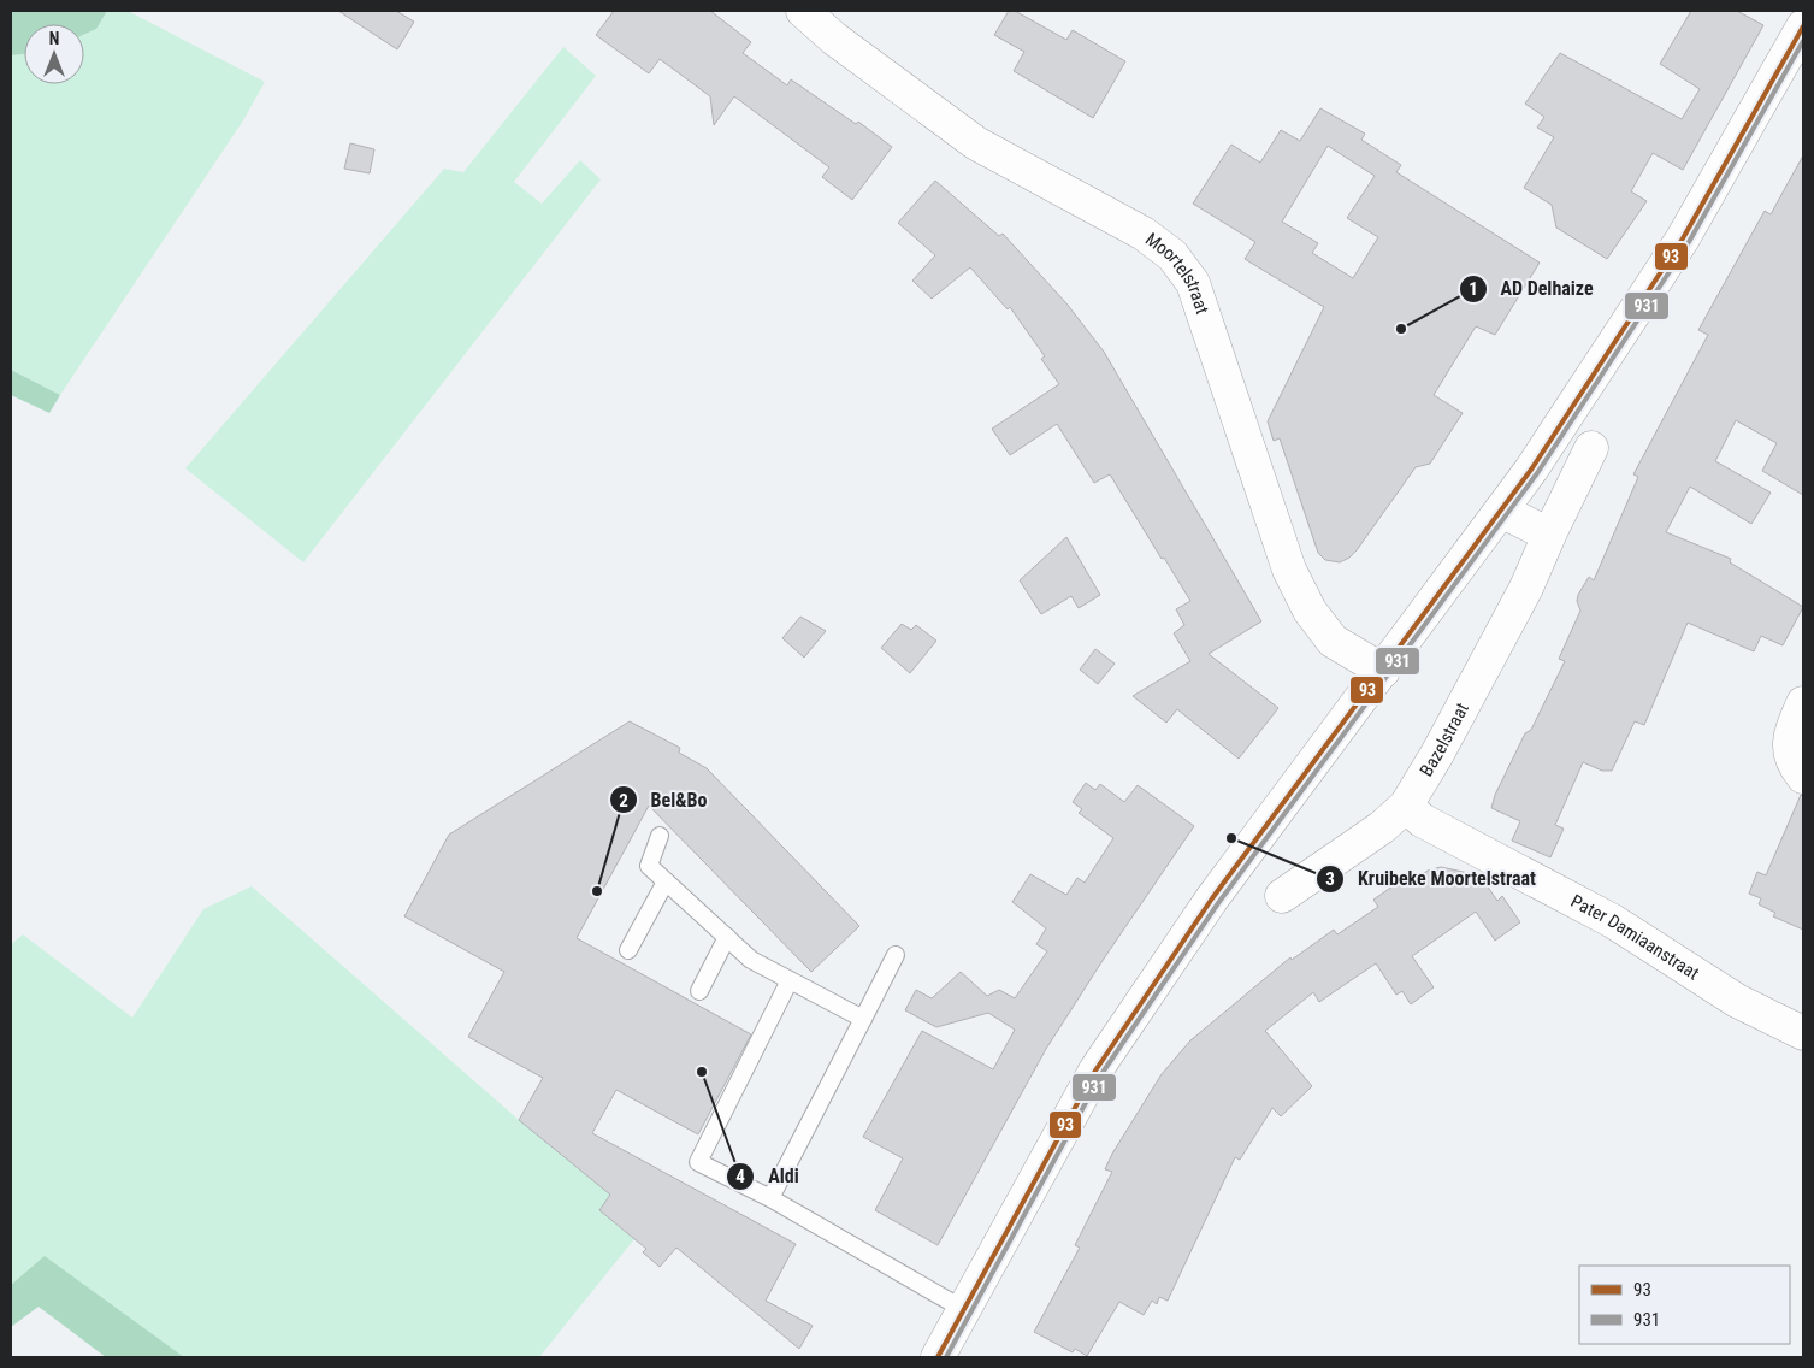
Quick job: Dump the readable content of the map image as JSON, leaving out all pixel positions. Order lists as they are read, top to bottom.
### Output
{
  "streets": {
    "street": ["Moortelstraat", "Bazelstraat", "Pater Damiaanstraat"]
  },
  "crossings": [
    ["Bazelstraat", "Pater Damiaanstraat"]
  ],
  "places": [
    "AD Delhaize",
    "Kruibeke Moortelstraat",
    "Bel&Bo",
    "Aldi"
  ],
  "lines": ["transit line 93", "transit line 931"],
  "legend": ["93", "931"],
  "north": "top"
}
